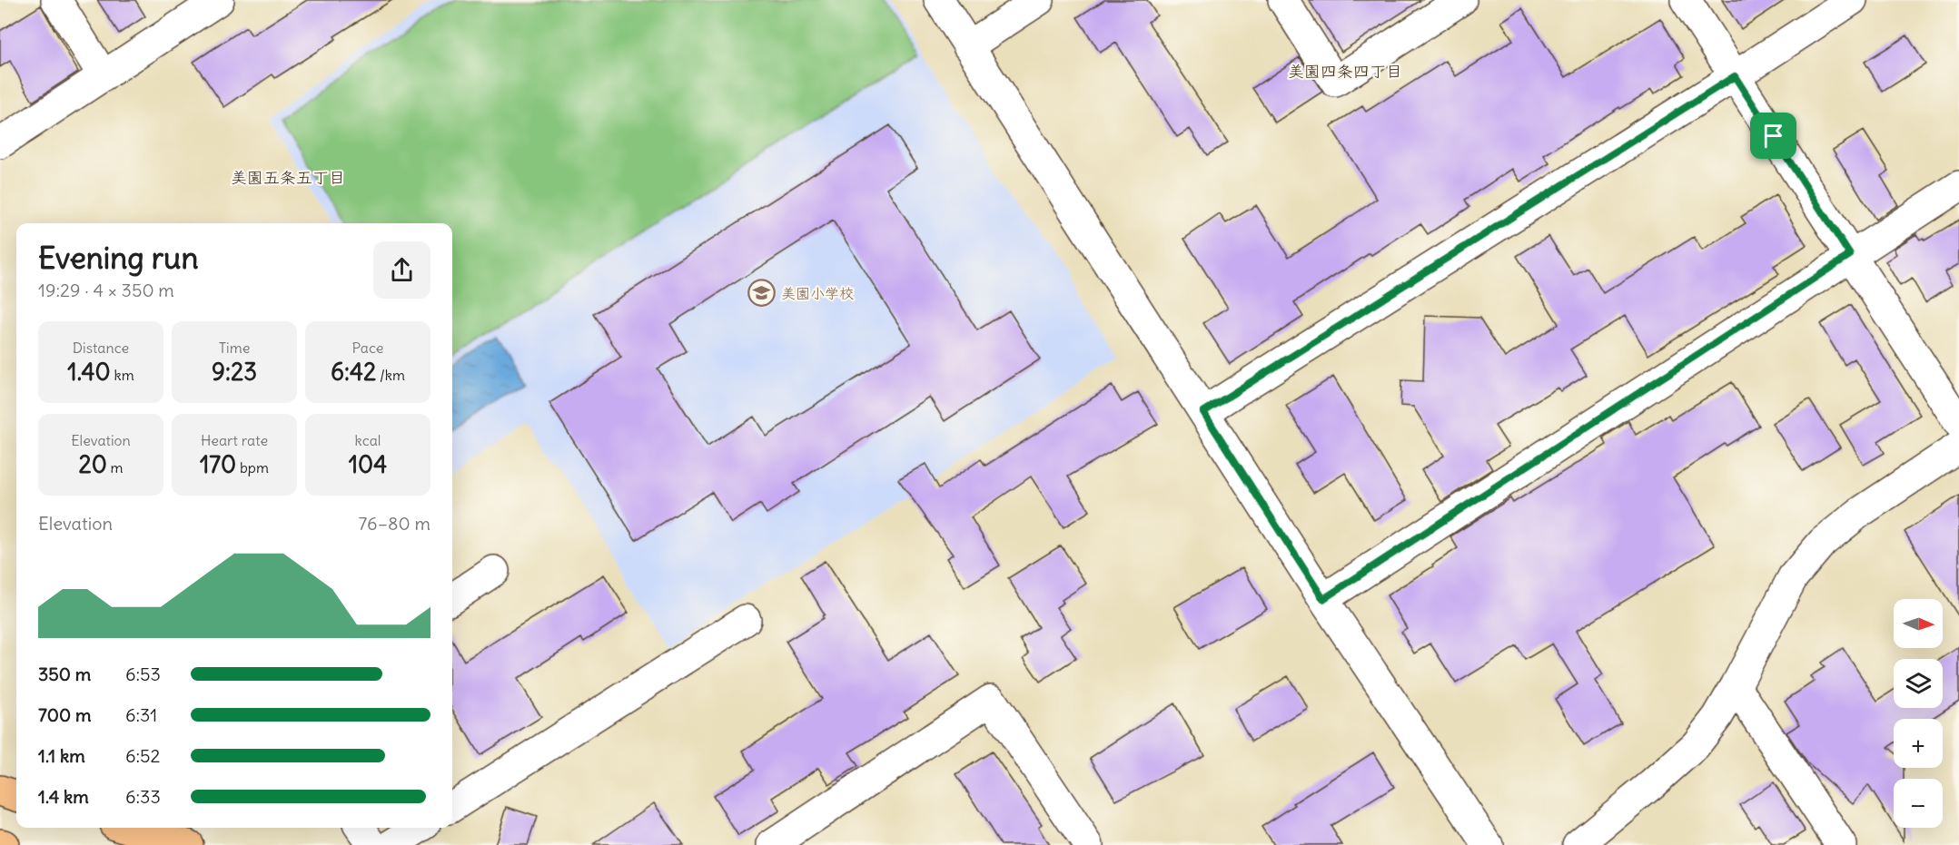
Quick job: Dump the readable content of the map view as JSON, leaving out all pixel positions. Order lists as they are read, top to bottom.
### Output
{
  "districts": ["美園四条四丁目", "美園五条五丁目"],
  "places": {
    "school or university": ["美園小学校"]
  },
  "north": "right",
  "page": {
    "heading": ["Evening run", "19:29 · 4 × 350 m"],
    "stats": [
      ["Distance", "1.40 km"],
      ["Time", "9:23"],
      ["Pace", "6:42 /km"],
      ["Elevation", "20 m"],
      ["Heart rate", "170 bpm"],
      ["kcal", "104"]
    ],
    "chart": ["Elevation", "76–80 m"],
    "map_buttons": ["+", "−"],
    "list": [
      {
        "name": "350 m",
        "note": "6:53"
      },
      {
        "name": "700 m",
        "note": "6:31"
      },
      {
        "name": "1.1 km",
        "note": "6:52"
      },
      {
        "name": "1.4 km",
        "note": "6:33"
      }
    ]
  }
}
